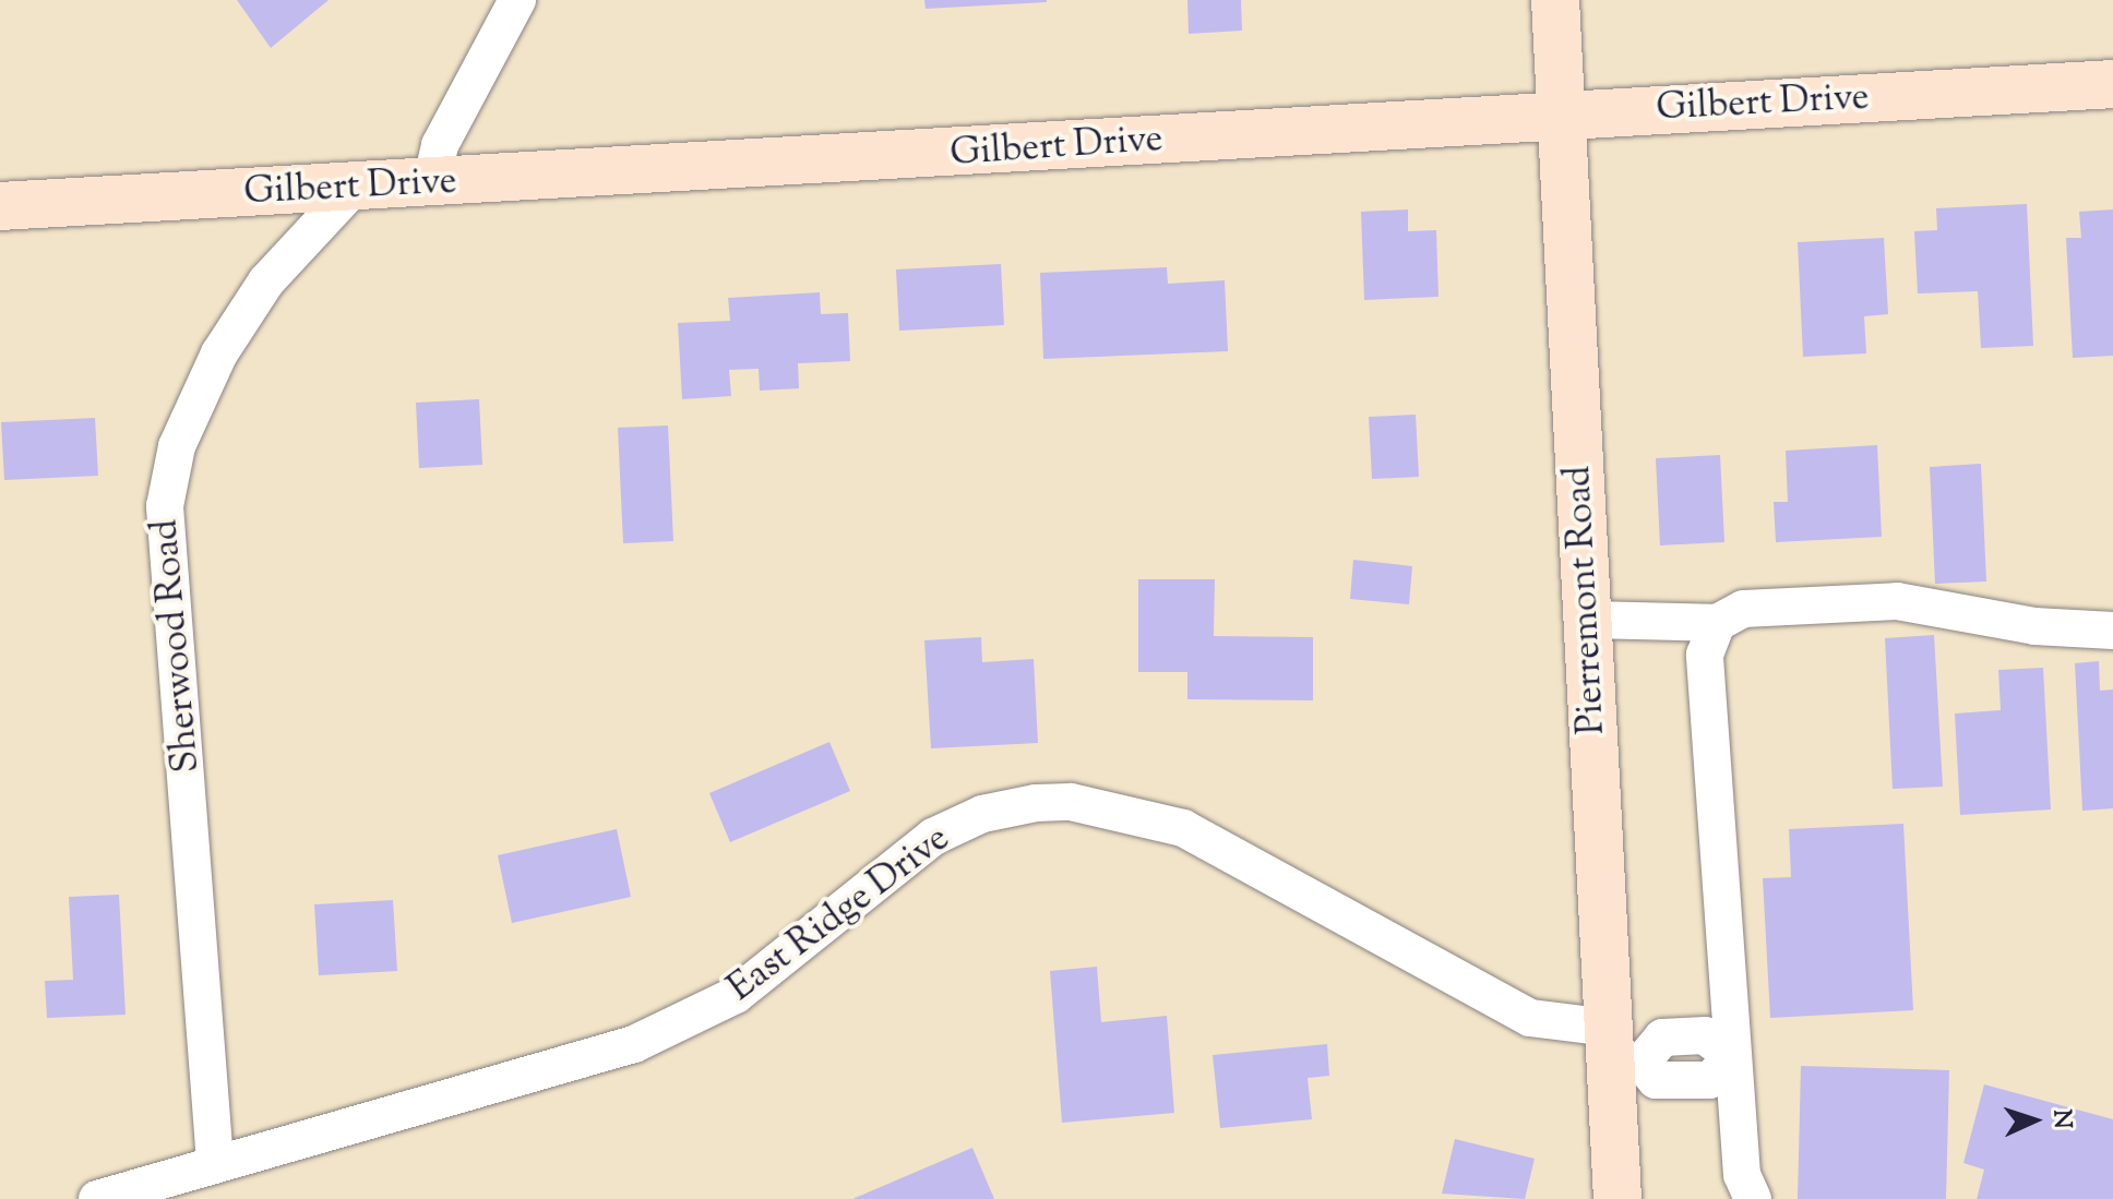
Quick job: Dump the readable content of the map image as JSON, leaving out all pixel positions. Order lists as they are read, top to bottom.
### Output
{
  "streets": {
    "street": [
      "Gilbert Drive",
      "Pierremont Road",
      "Sherwood Road",
      "East Ridge Drive"
    ]
  },
  "crossings": [
    ["Gilbert Drive", "Pierremont Road"],
    ["Gilbert Drive", "Sherwood Road"],
    ["Pierremont Road", "East Ridge Drive"],
    ["Sherwood Road", "East Ridge Drive"]
  ],
  "north": "right"
}
